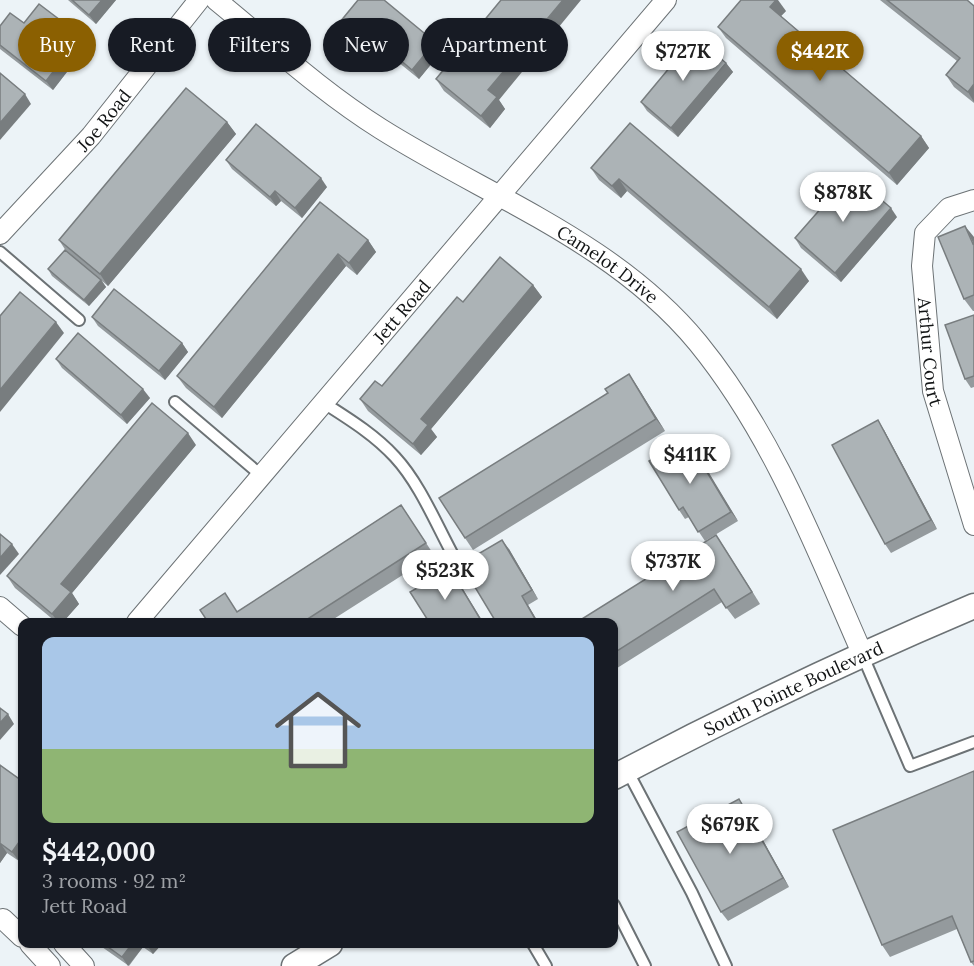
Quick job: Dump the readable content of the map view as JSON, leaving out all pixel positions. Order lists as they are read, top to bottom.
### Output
{
  "streets": {
    "street": [
      "Joe Road",
      "Camelot Drive",
      "Jett Road",
      "Arthur Court",
      "South Pointe Boulevard"
    ]
  },
  "crossings": [
    ["Camelot Drive", "Jett Road"],
    ["Camelot Drive", "South Pointe Boulevard"]
  ],
  "page": {
    "chip": [
      "Buy",
      "Rent",
      "Filters",
      "New",
      "Apartment"
    ],
    "price": [
      "$727K",
      "$442K",
      "$878K",
      "$411K",
      "$737K",
      "$523K",
      "$679K"
    ],
    "list": [
      {
        "name": "$442,000",
        "note": "3 rooms · 92 m² · Jett Road"
      }
    ]
  }
}
